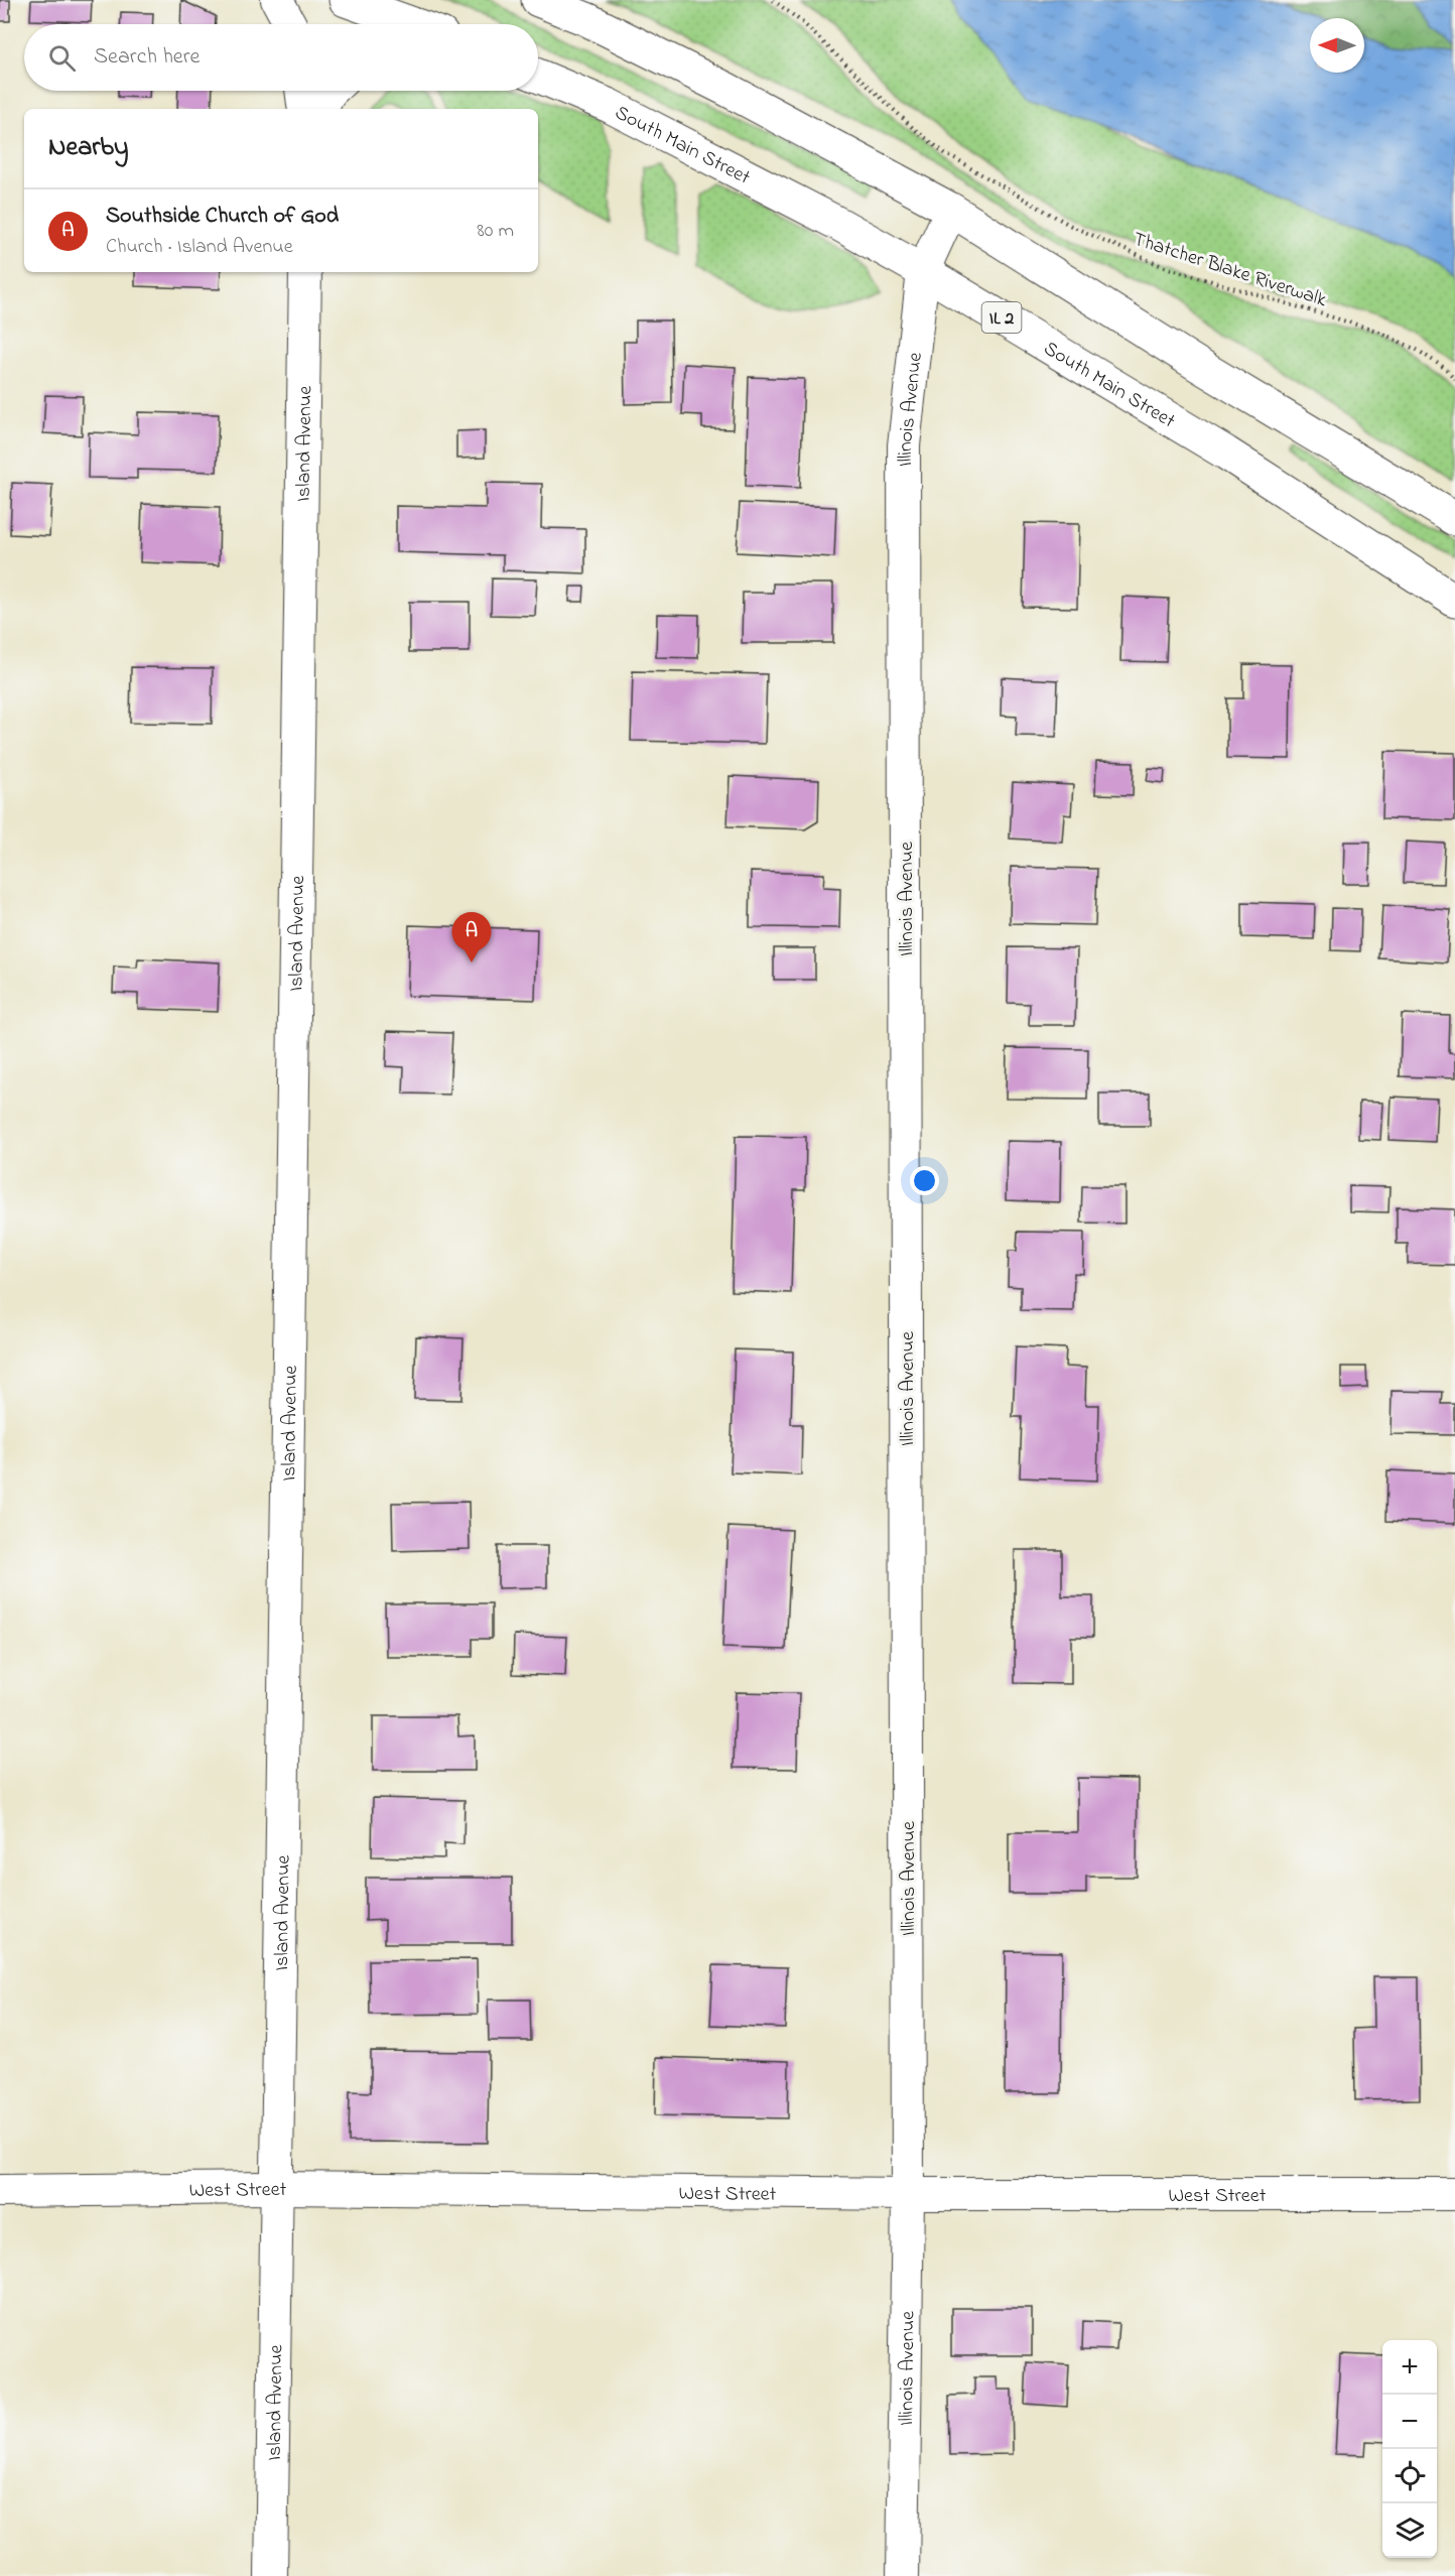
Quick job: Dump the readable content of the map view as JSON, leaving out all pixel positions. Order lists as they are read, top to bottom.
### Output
{
  "streets": {
    "main road": ["South Main Street", "IL 2"],
    "street": ["Illinois Avenue", "Island Avenue", "West Street"],
    "path": ["Thatcher Blake Riverwalk"]
  },
  "crossings": [
    ["South Main Street", "Illinois Avenue"],
    ["Illinois Avenue", "West Street"],
    ["Island Avenue", "West Street"]
  ],
  "north": "left",
  "page": {
    "search": "Search here",
    "heading": "Nearby",
    "list": [
      {
        "mark": "A",
        "name": "Southside Church of God",
        "note": "Church · Island Avenue",
        "value": "80 m"
      }
    ],
    "pins": "A",
    "map_buttons": ["+", "−"]
  }
}
